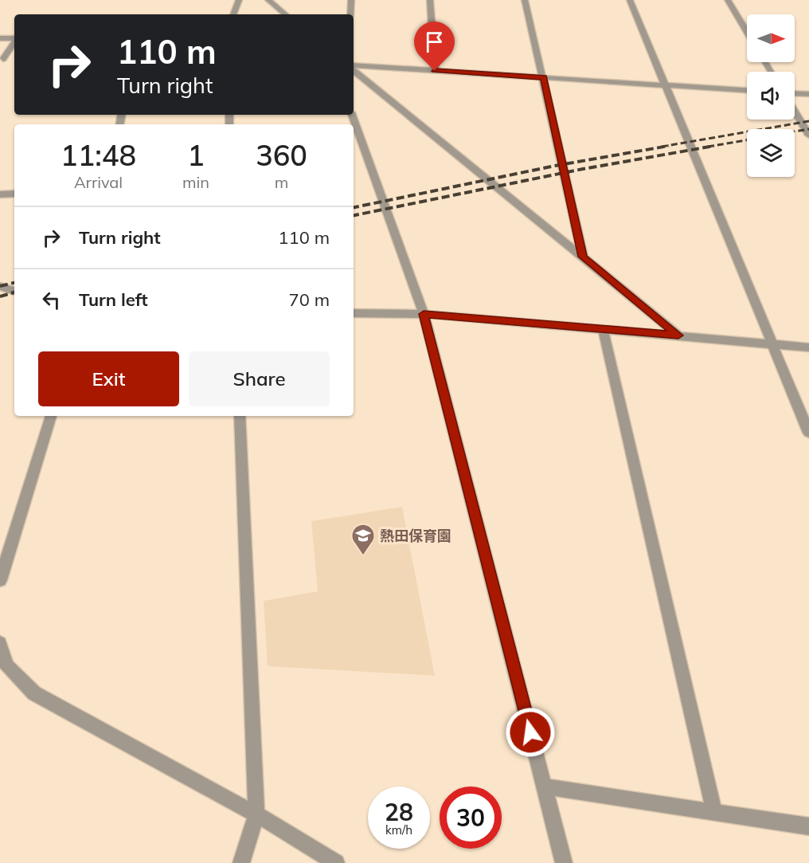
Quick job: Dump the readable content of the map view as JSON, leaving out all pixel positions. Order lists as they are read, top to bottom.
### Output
{
  "places": {
    "school or university": ["熱田保育園"]
  },
  "north": "right",
  "page": {
    "turn": ["110 m", "Turn right"],
    "eta": [
      "11:48",
      "Arrival",
      "1",
      "min",
      "360",
      "m"
    ],
    "list": [
      {
        "name": "Turn right",
        "value": "110 m"
      },
      {
        "name": "Turn left",
        "value": "70 m"
      }
    ],
    "buttons": ["Exit", "Share"],
    "speed": "28 km/h",
    "limit": "30"
  }
}
